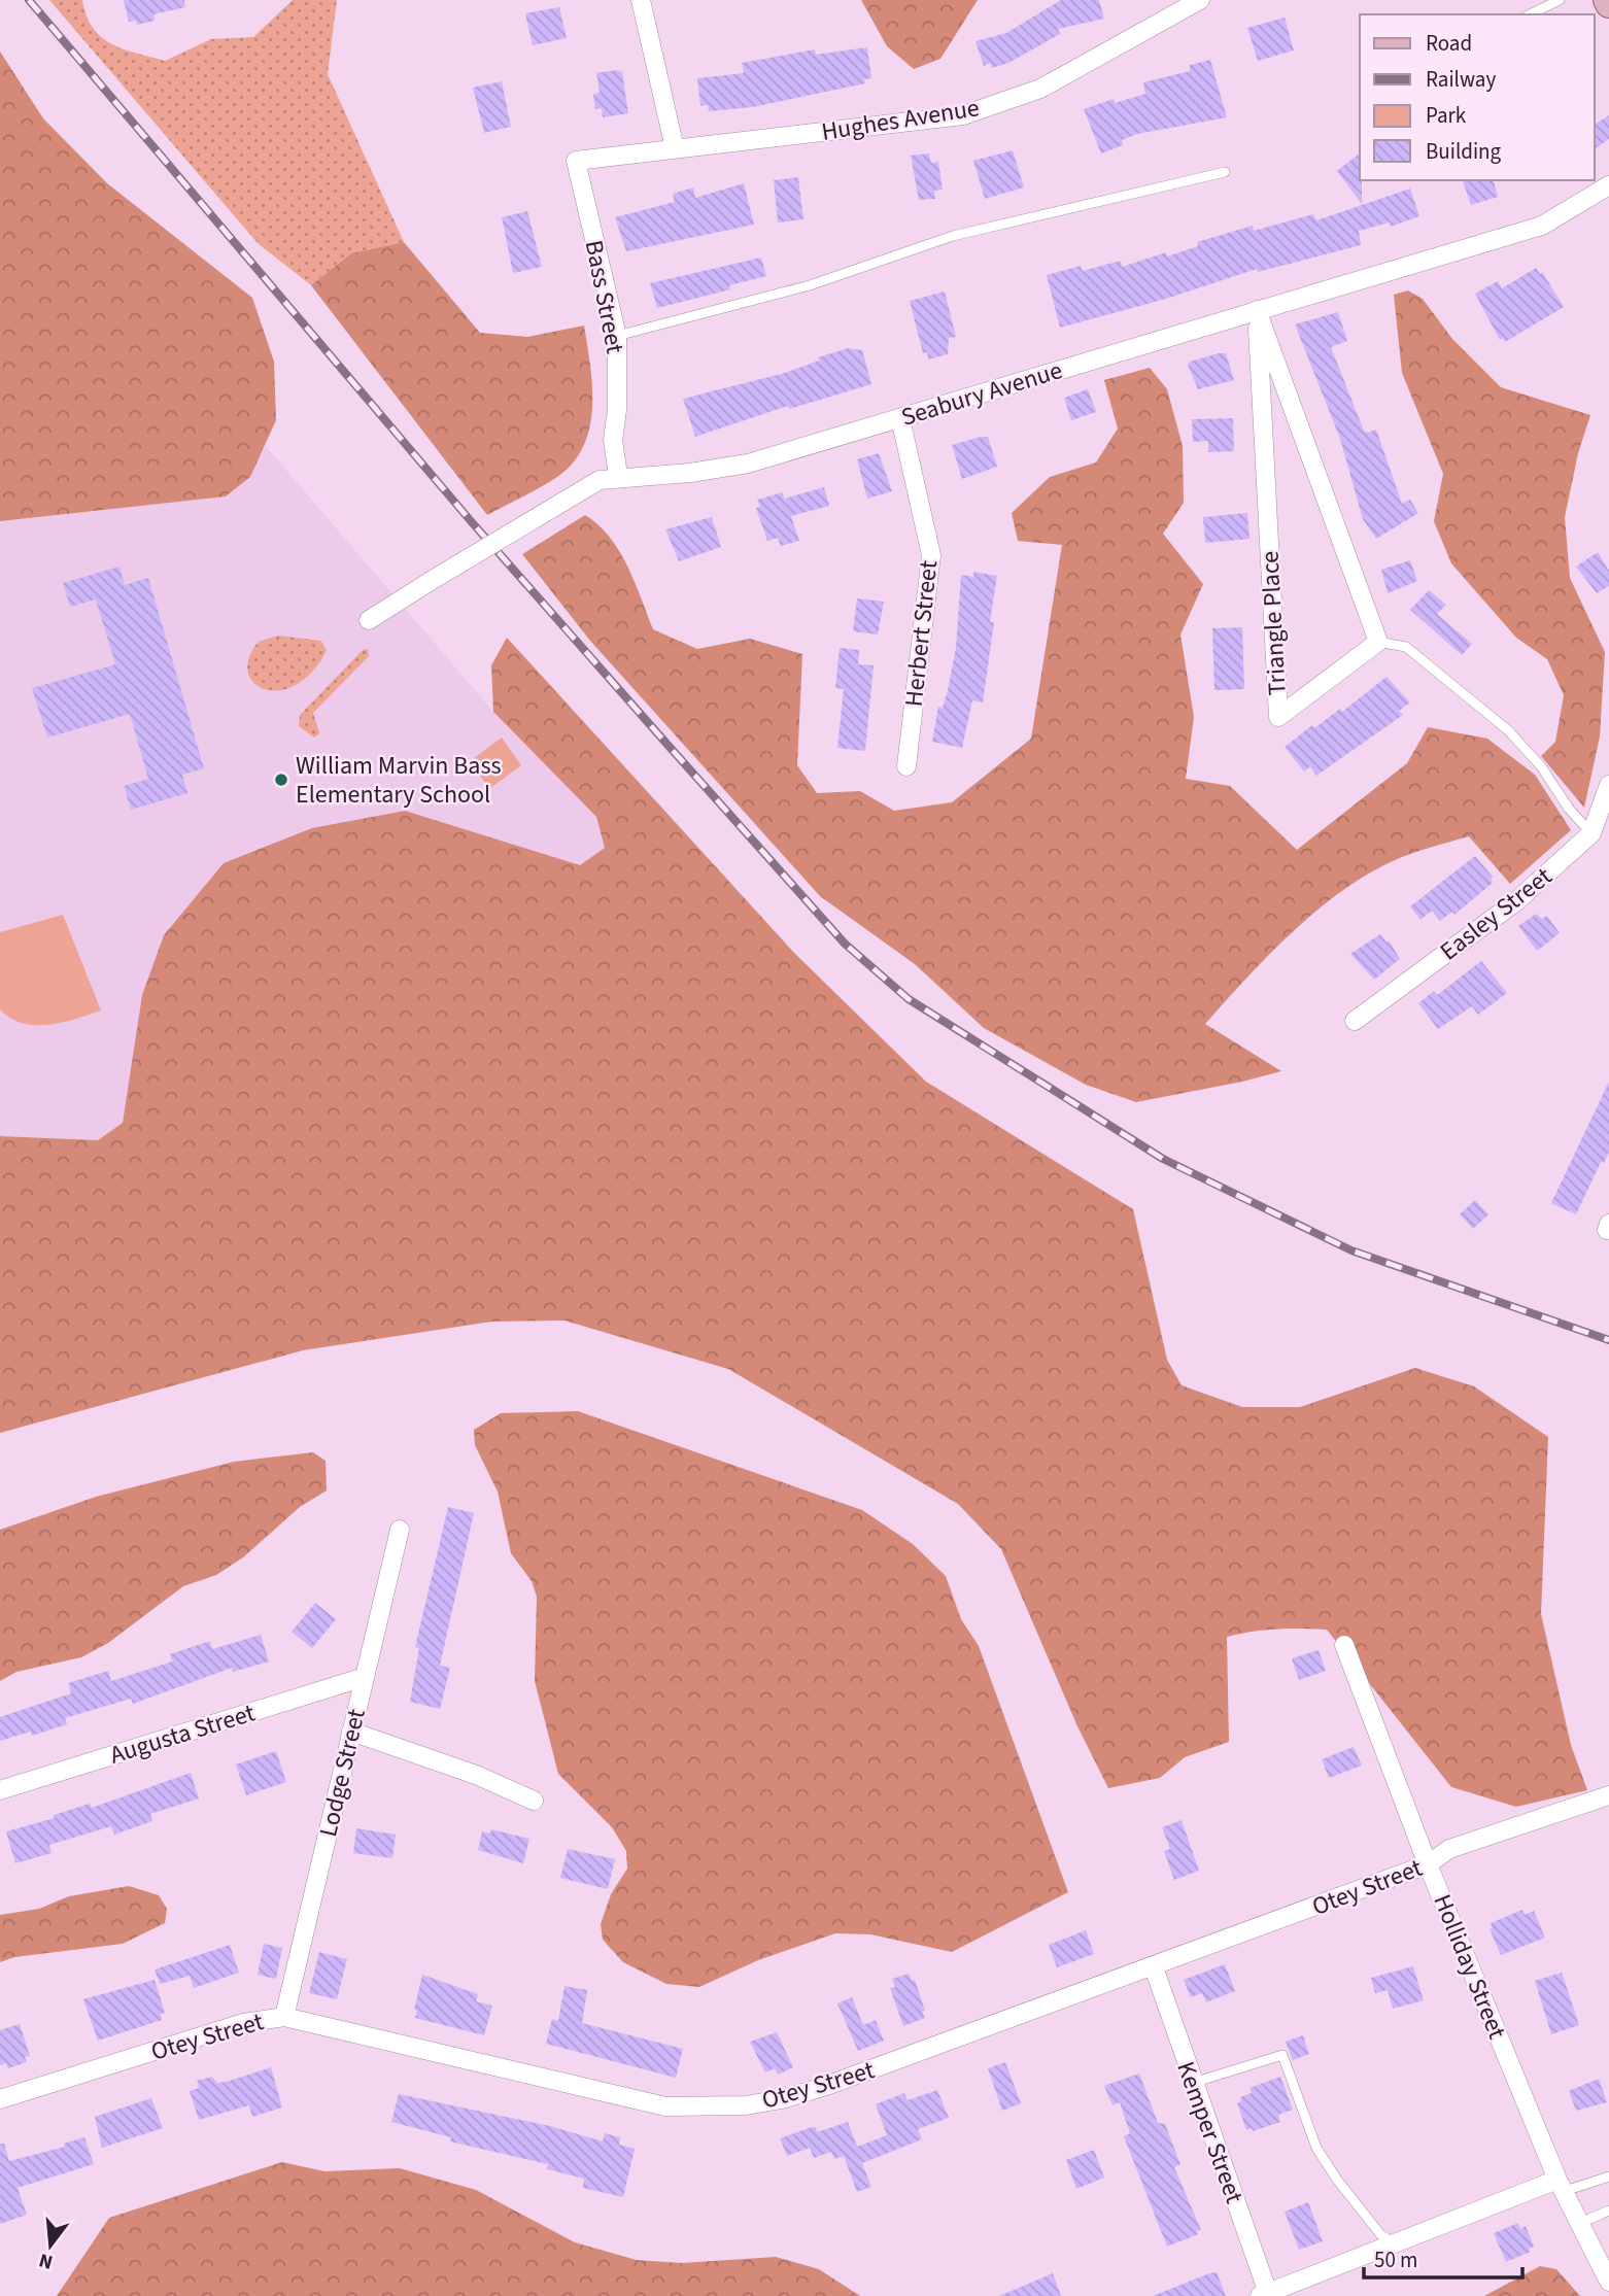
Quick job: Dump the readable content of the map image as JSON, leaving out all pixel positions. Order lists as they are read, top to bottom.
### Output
{
  "streets": {
    "street": [
      "Hughes Avenue",
      "Bass Street",
      "Seabury Avenue",
      "Triangle Place",
      "Herbert Street",
      "Easley Street",
      "Augusta Street",
      "Lodge Street",
      "Otey Street",
      "Holliday Street",
      "Kemper Street"
    ]
  },
  "crossings": [
    ["Hughes Avenue", "Bass Street"],
    ["Bass Street", "Seabury Avenue"],
    ["Seabury Avenue", "Triangle Place"],
    ["Seabury Avenue", "Herbert Street"],
    ["Augusta Street", "Lodge Street"],
    ["Lodge Street", "Otey Street"],
    ["Otey Street", "Holliday Street"],
    ["Otey Street", "Kemper Street"]
  ],
  "places": ["William Marvin Bass Elementary School"],
  "legend": [
    "Road",
    "Railway",
    "Park",
    "Building"
  ],
  "scale_bar": "50 m",
  "north": "bottom"
}
